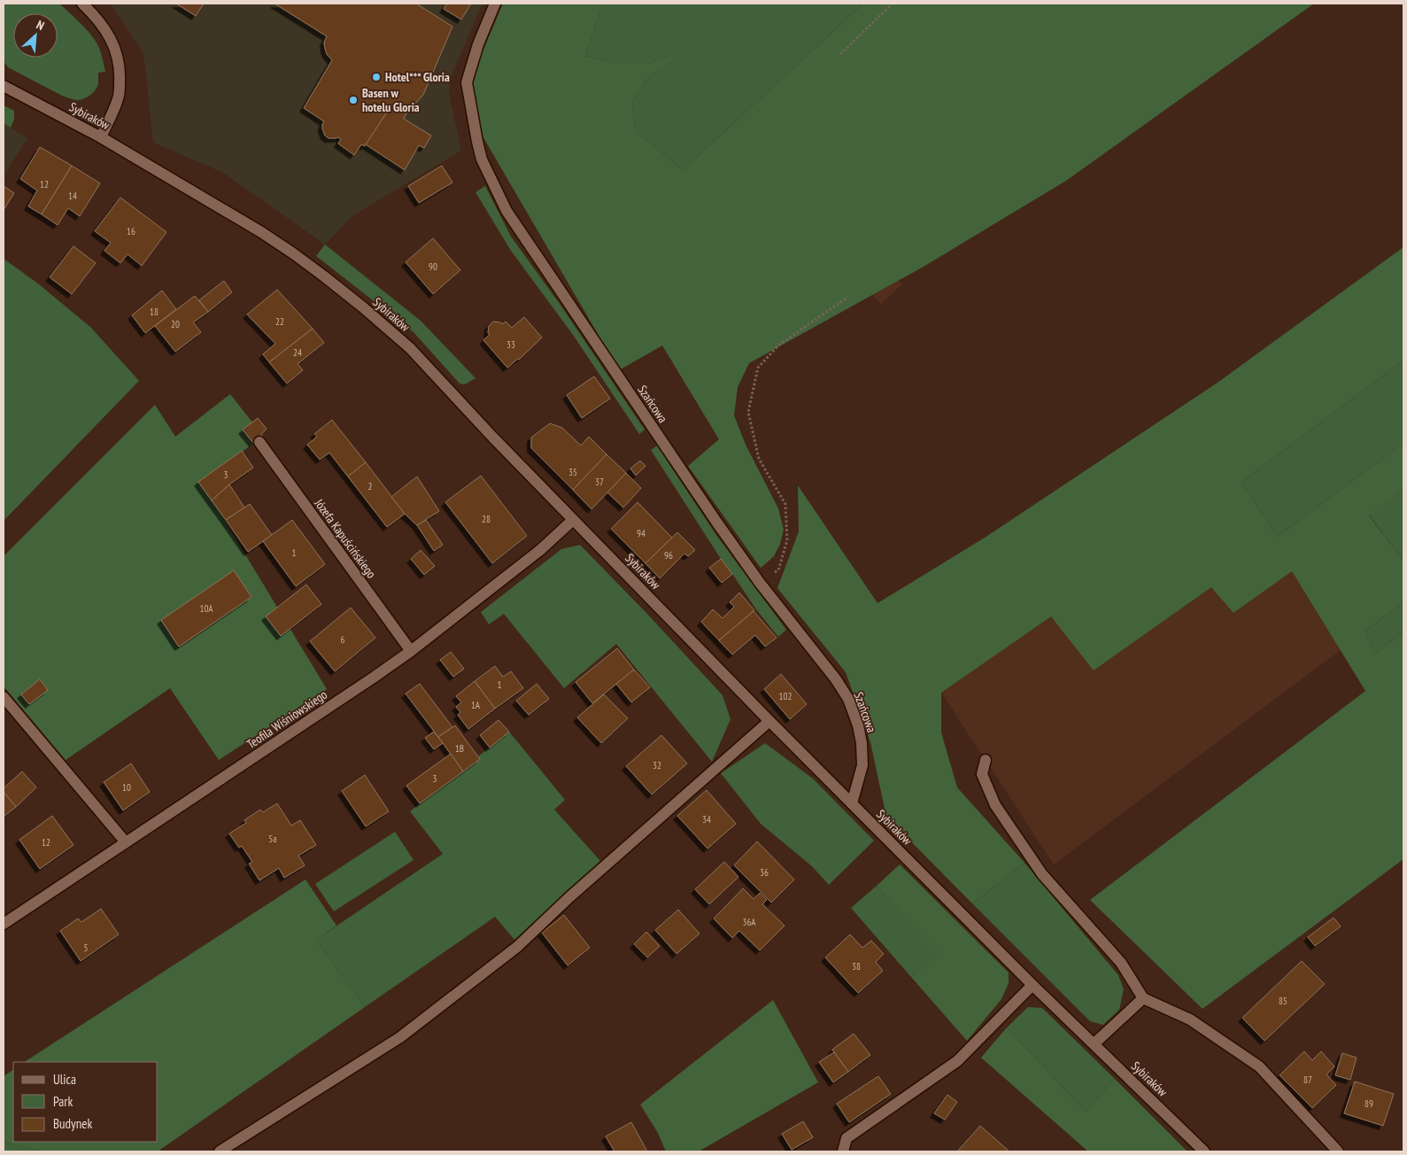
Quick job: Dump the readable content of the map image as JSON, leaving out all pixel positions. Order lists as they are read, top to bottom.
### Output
{
  "streets": {
    "street": [
      "Sybiraków",
      "Szańcowa",
      "Józefa Kapuścińskiego",
      "Teofila Wiśniowskiego"
    ]
  },
  "crossings": [
    ["Sybiraków", "Szańcowa"],
    ["Sybiraków", "Teofila Wiśniowskiego"],
    ["Józefa Kapuścińskiego", "Teofila Wiśniowskiego"]
  ],
  "places": ["Hotel*** Gloria", "Basen w hotelu Gloria"],
  "house_numbers": [
    "12",
    "14",
    "16",
    "90",
    "18",
    "22",
    "20",
    "33",
    "24",
    "35",
    "3",
    "37",
    "2",
    "28",
    "94",
    "1",
    "96",
    "10A",
    "6",
    "1",
    "102",
    "1A",
    "1B",
    "32",
    "3",
    "10",
    "34",
    "5a",
    "12",
    "36",
    "36A",
    "5",
    "38",
    "85",
    "87",
    "89"
  ],
  "legend": ["Ulica", "Park", "Budynek"],
  "north": "top right"
}
